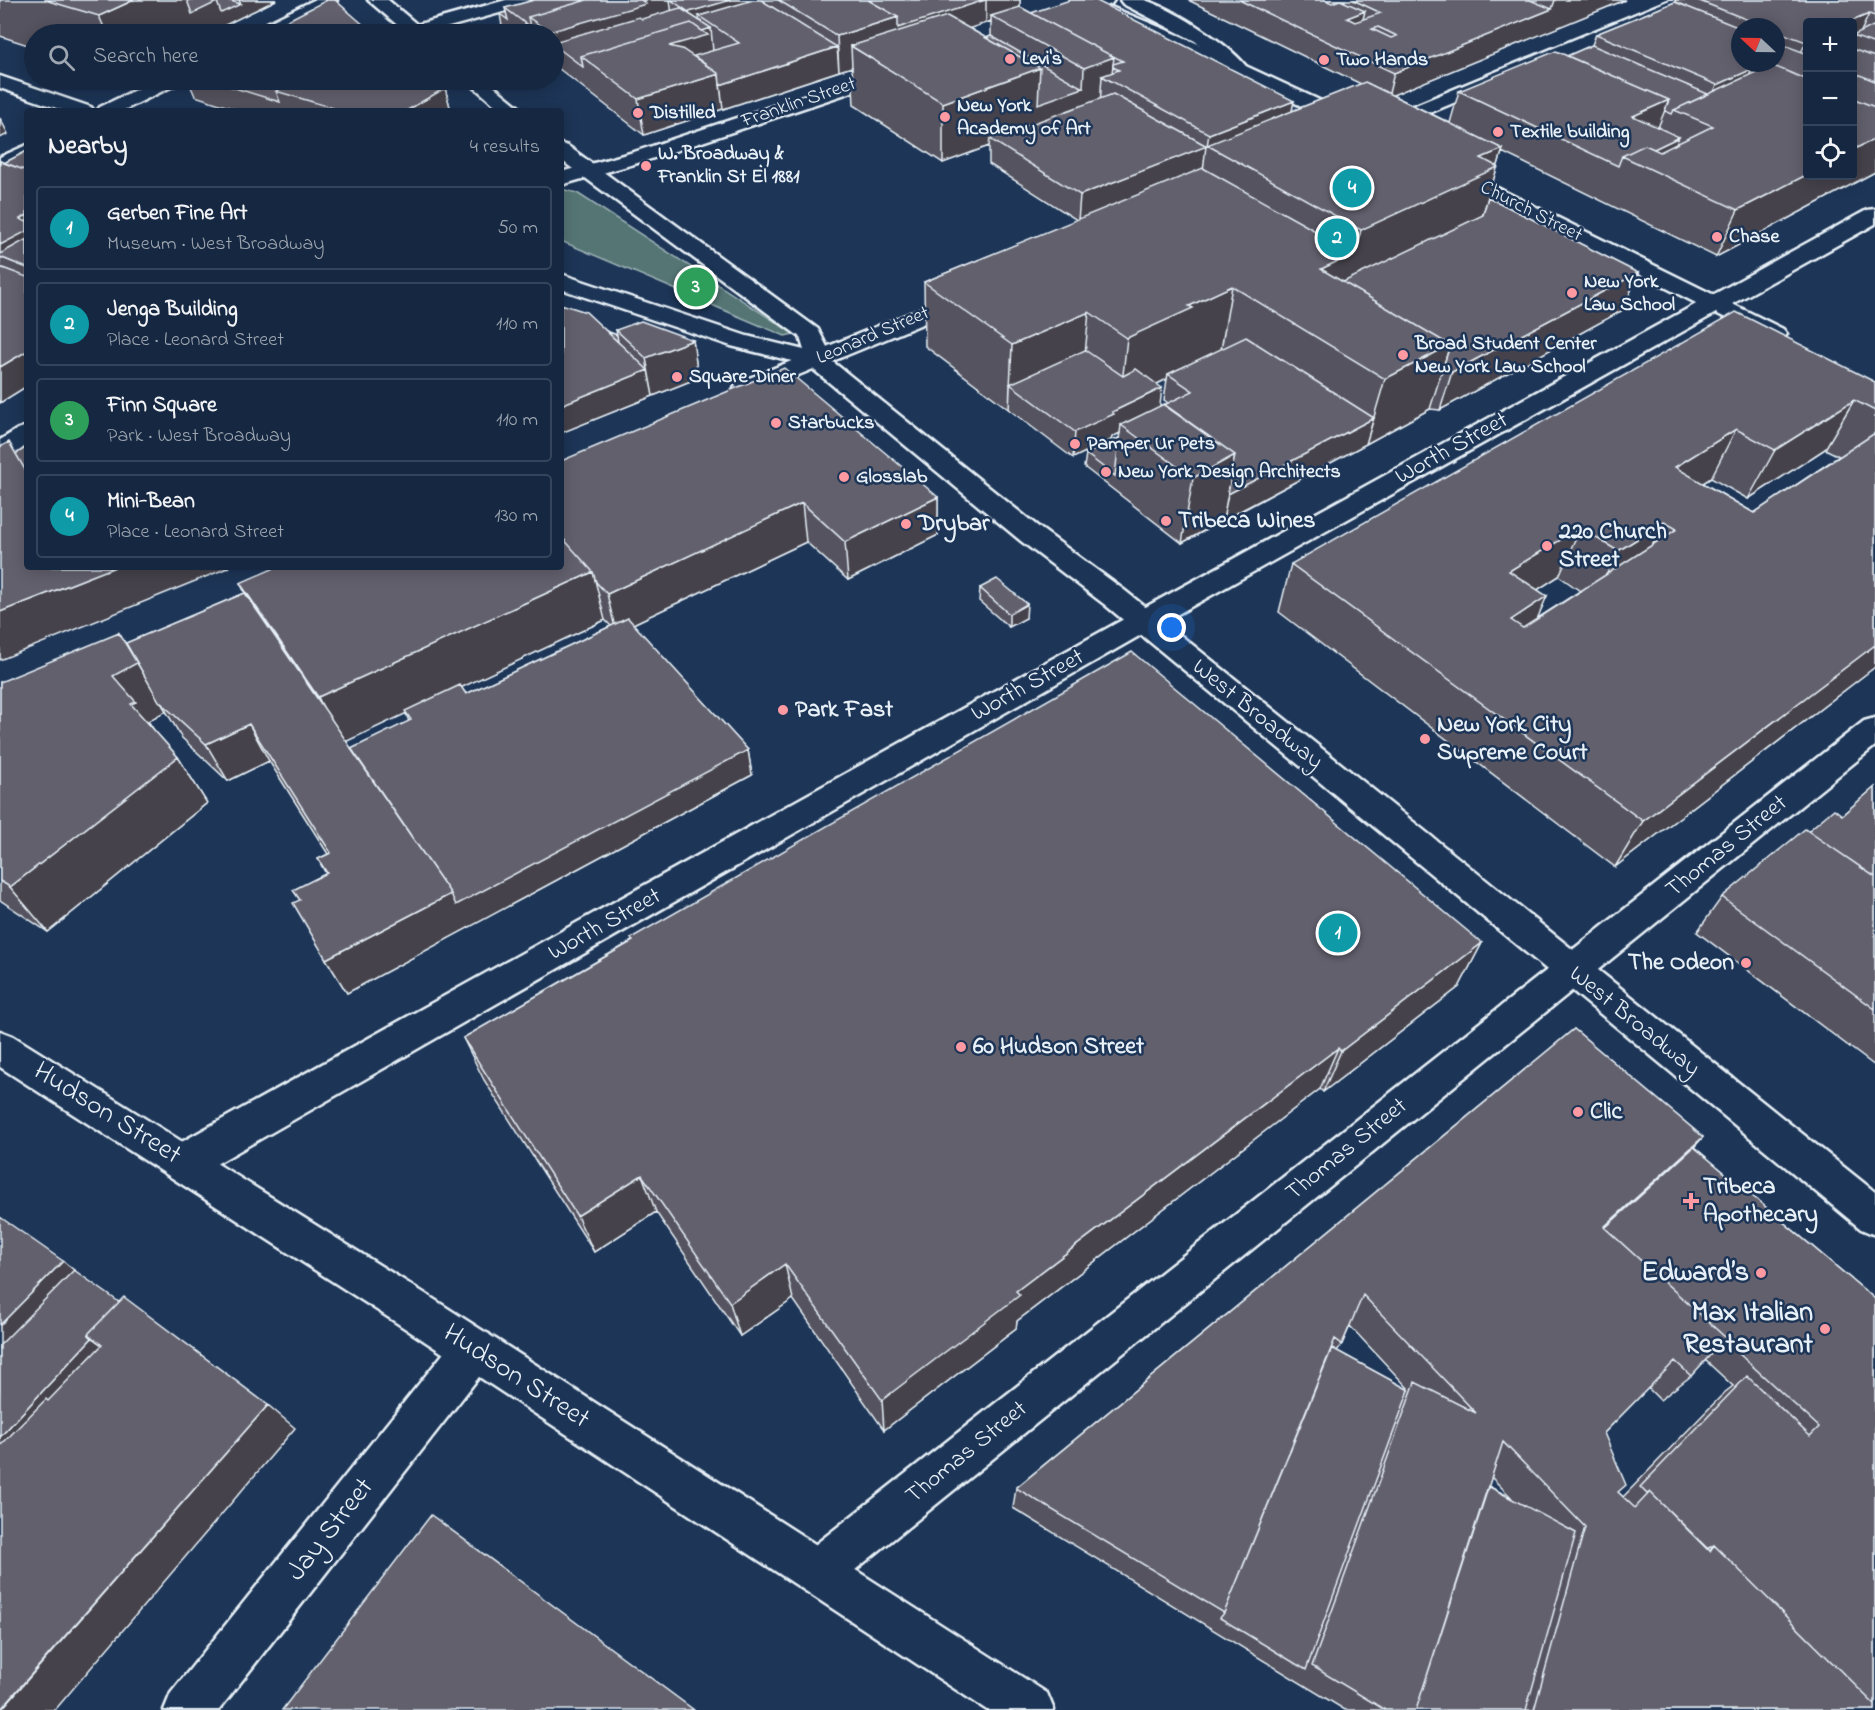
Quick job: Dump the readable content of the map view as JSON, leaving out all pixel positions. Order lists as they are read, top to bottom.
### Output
{
  "streets": {
    "street": [
      "Franklin Street",
      "Church Street",
      "Leonard Street",
      "Worth Street",
      "West Broadway",
      "Thomas Street",
      "Hudson Street",
      "Jay Street"
    ]
  },
  "crossings": [
    ["Church Street", "Worth Street"],
    ["Leonard Street", "West Broadway"],
    ["Worth Street", "West Broadway"],
    ["Worth Street", "Hudson Street"],
    ["West Broadway", "Thomas Street"],
    ["Thomas Street", "Hudson Street"],
    ["Hudson Street", "Jay Street"]
  ],
  "places": {
    "other": [
      "Levi's",
      "Two Hands",
      "Distilled",
      "New York Academy of Art",
      "Textile building",
      "W. Broadway & Franklin St El 1881",
      "Chase",
      "New York Law School",
      "Broad Student Center New York Law School",
      "Square Diner",
      "Starbucks",
      "Pamper Ur Pets",
      "New York Design Architects",
      "Glosslab",
      "Tribeca Wines",
      "Drybar",
      "220 Church Street",
      "Park Fast",
      "New York City Supreme Court",
      "The Odeon",
      "60 Hudson Street",
      "Clic",
      "Edward’s",
      "Max Italian Restaurant"
    ],
    "health": ["Tribeca Apothecary"]
  },
  "north": "left",
  "page": {
    "map_buttons": ["+", "−"],
    "search": "Search here",
    "heading": ["Nearby", "4 results"],
    "pins": [
      "4",
      "2",
      "3",
      "1"
    ],
    "list": [
      {
        "mark": "1",
        "name": "Gerben Fine Art",
        "note": "Museum · West Broadway",
        "value": "50 m"
      },
      {
        "mark": "2",
        "name": "Jenga Building",
        "note": "Place · Leonard Street",
        "value": "110 m"
      },
      {
        "mark": "3",
        "name": "Finn Square",
        "note": "Park · West Broadway",
        "value": "110 m"
      },
      {
        "mark": "4",
        "name": "Mini-Bean",
        "note": "Place · Leonard Street",
        "value": "130 m"
      }
    ]
  }
}
